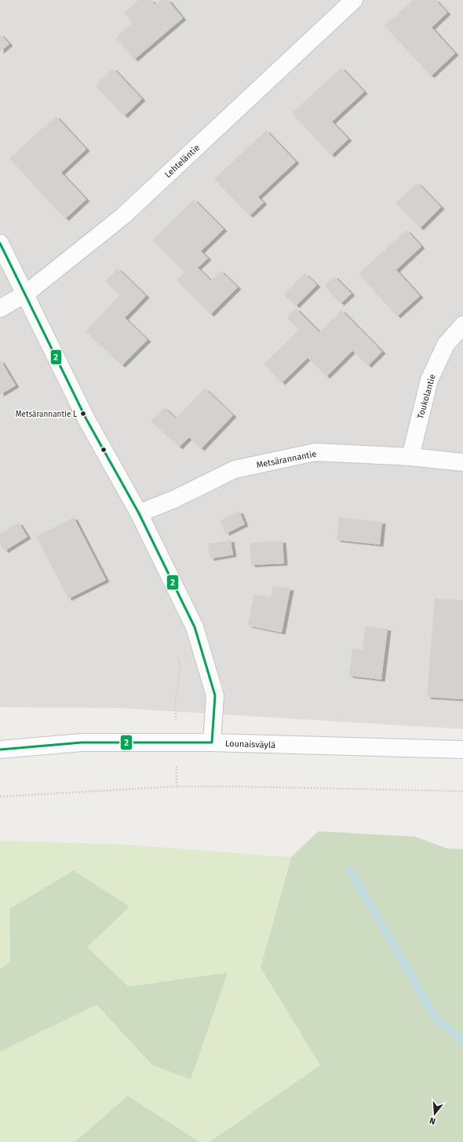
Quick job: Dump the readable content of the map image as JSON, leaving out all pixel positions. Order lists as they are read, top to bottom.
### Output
{
  "streets": {
    "street": [
      "Lehteläntie",
      "Toukolantie",
      "Metsärannantie",
      "Lounaisväylä"
    ]
  },
  "crossings": [
    ["Toukolantie", "Metsärannantie"]
  ],
  "places": ["Metsärannantie L"],
  "lines": ["transit line 2"],
  "north": "bottom"
}
